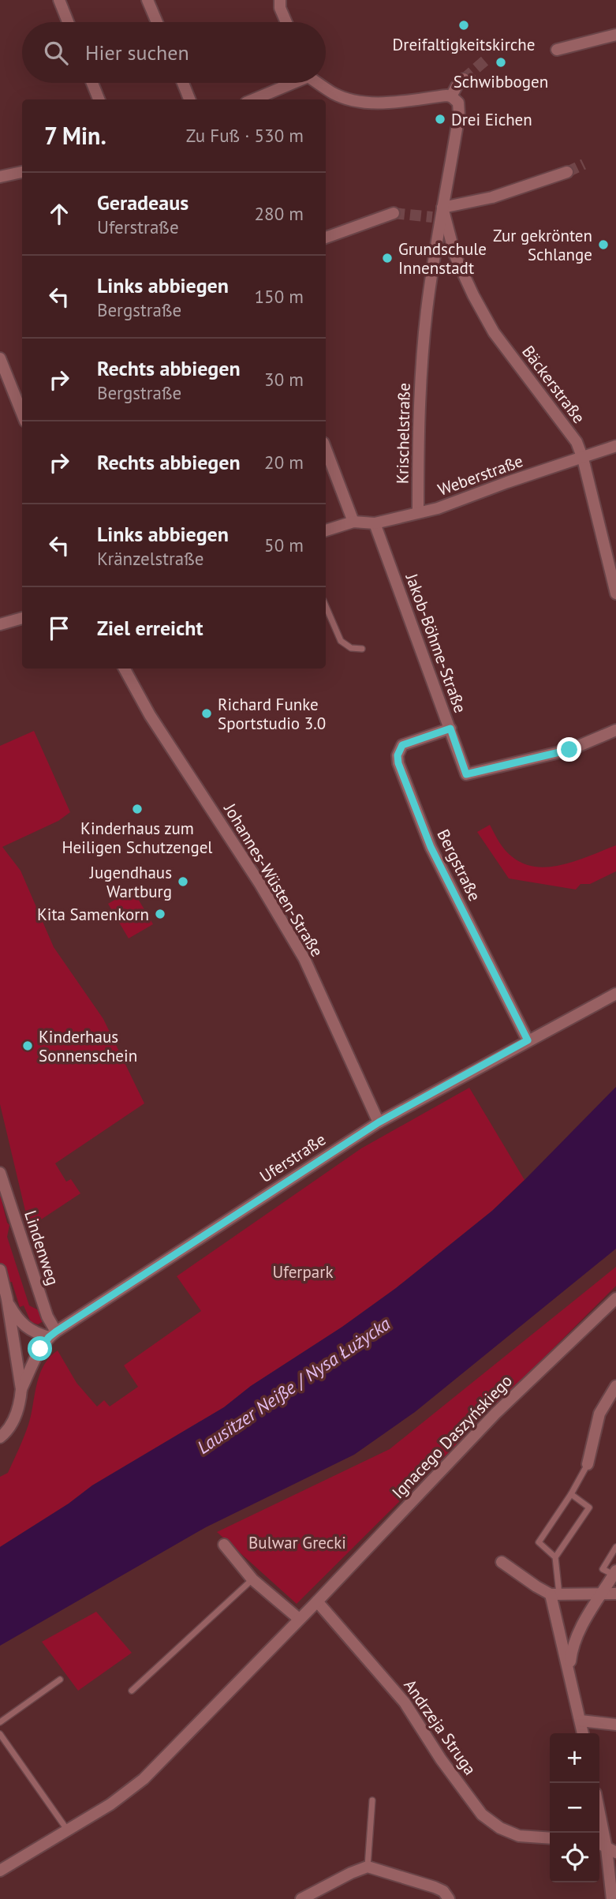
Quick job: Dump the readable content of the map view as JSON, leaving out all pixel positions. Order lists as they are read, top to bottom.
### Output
{
  "streets": {
    "street": [
      "Bäckerstraße",
      "Krischelstraße",
      "Weberstraße",
      "Jakob-Böhme-Straße",
      "Bergstraße",
      "Johannes-Wüsten-Straße",
      "Uferstraße",
      "Lindenweg",
      "Ignacego Daszyńskiego",
      "Andrzeja Struga"
    ]
  },
  "crossings": [
    ["Bäckerstraße", "Krischelstraße"],
    ["Bäckerstraße", "Weberstraße"],
    ["Krischelstraße", "Weberstraße"],
    ["Weberstraße", "Jakob-Böhme-Straße"],
    ["Jakob-Böhme-Straße", "Bergstraße"],
    ["Bergstraße", "Uferstraße"],
    ["Johannes-Wüsten-Straße", "Uferstraße"],
    ["Uferstraße", "Lindenweg"],
    ["Ignacego Daszyńskiego", "Andrzeja Struga"]
  ],
  "water": ["Lausitzer Neiße / Nysa Łużycka"],
  "parks": ["Uferpark", "Bulwar Grecki"],
  "places": [
    "Dreifaltigkeitskirche",
    "Schwibbogen",
    "Drei Eichen",
    "Zur gekrönten Schlange",
    "Grundschule Innenstadt",
    "Richard Funke Sportstudio 3.0",
    "Kinderhaus zum Heiligen Schutzengel",
    "Jugendhaus Wartburg",
    "Kita Samenkorn",
    "Kinderhaus Sonnenschein"
  ],
  "page": {
    "search": "Hier suchen",
    "heading": ["7 Min.", "Zu Fuß · 530 m"],
    "list": [
      ["Geradeaus", "Uferstraße", "280 m"],
      ["Links abbiegen", "Bergstraße", "150 m"],
      ["Rechts abbiegen", "Bergstraße", "30 m"],
      ["Rechts abbiegen", "20 m"],
      ["Links abbiegen", "Kränzelstraße", "50 m"],
      "Ziel erreicht"
    ],
    "map_buttons": ["+", "−"]
  }
}
